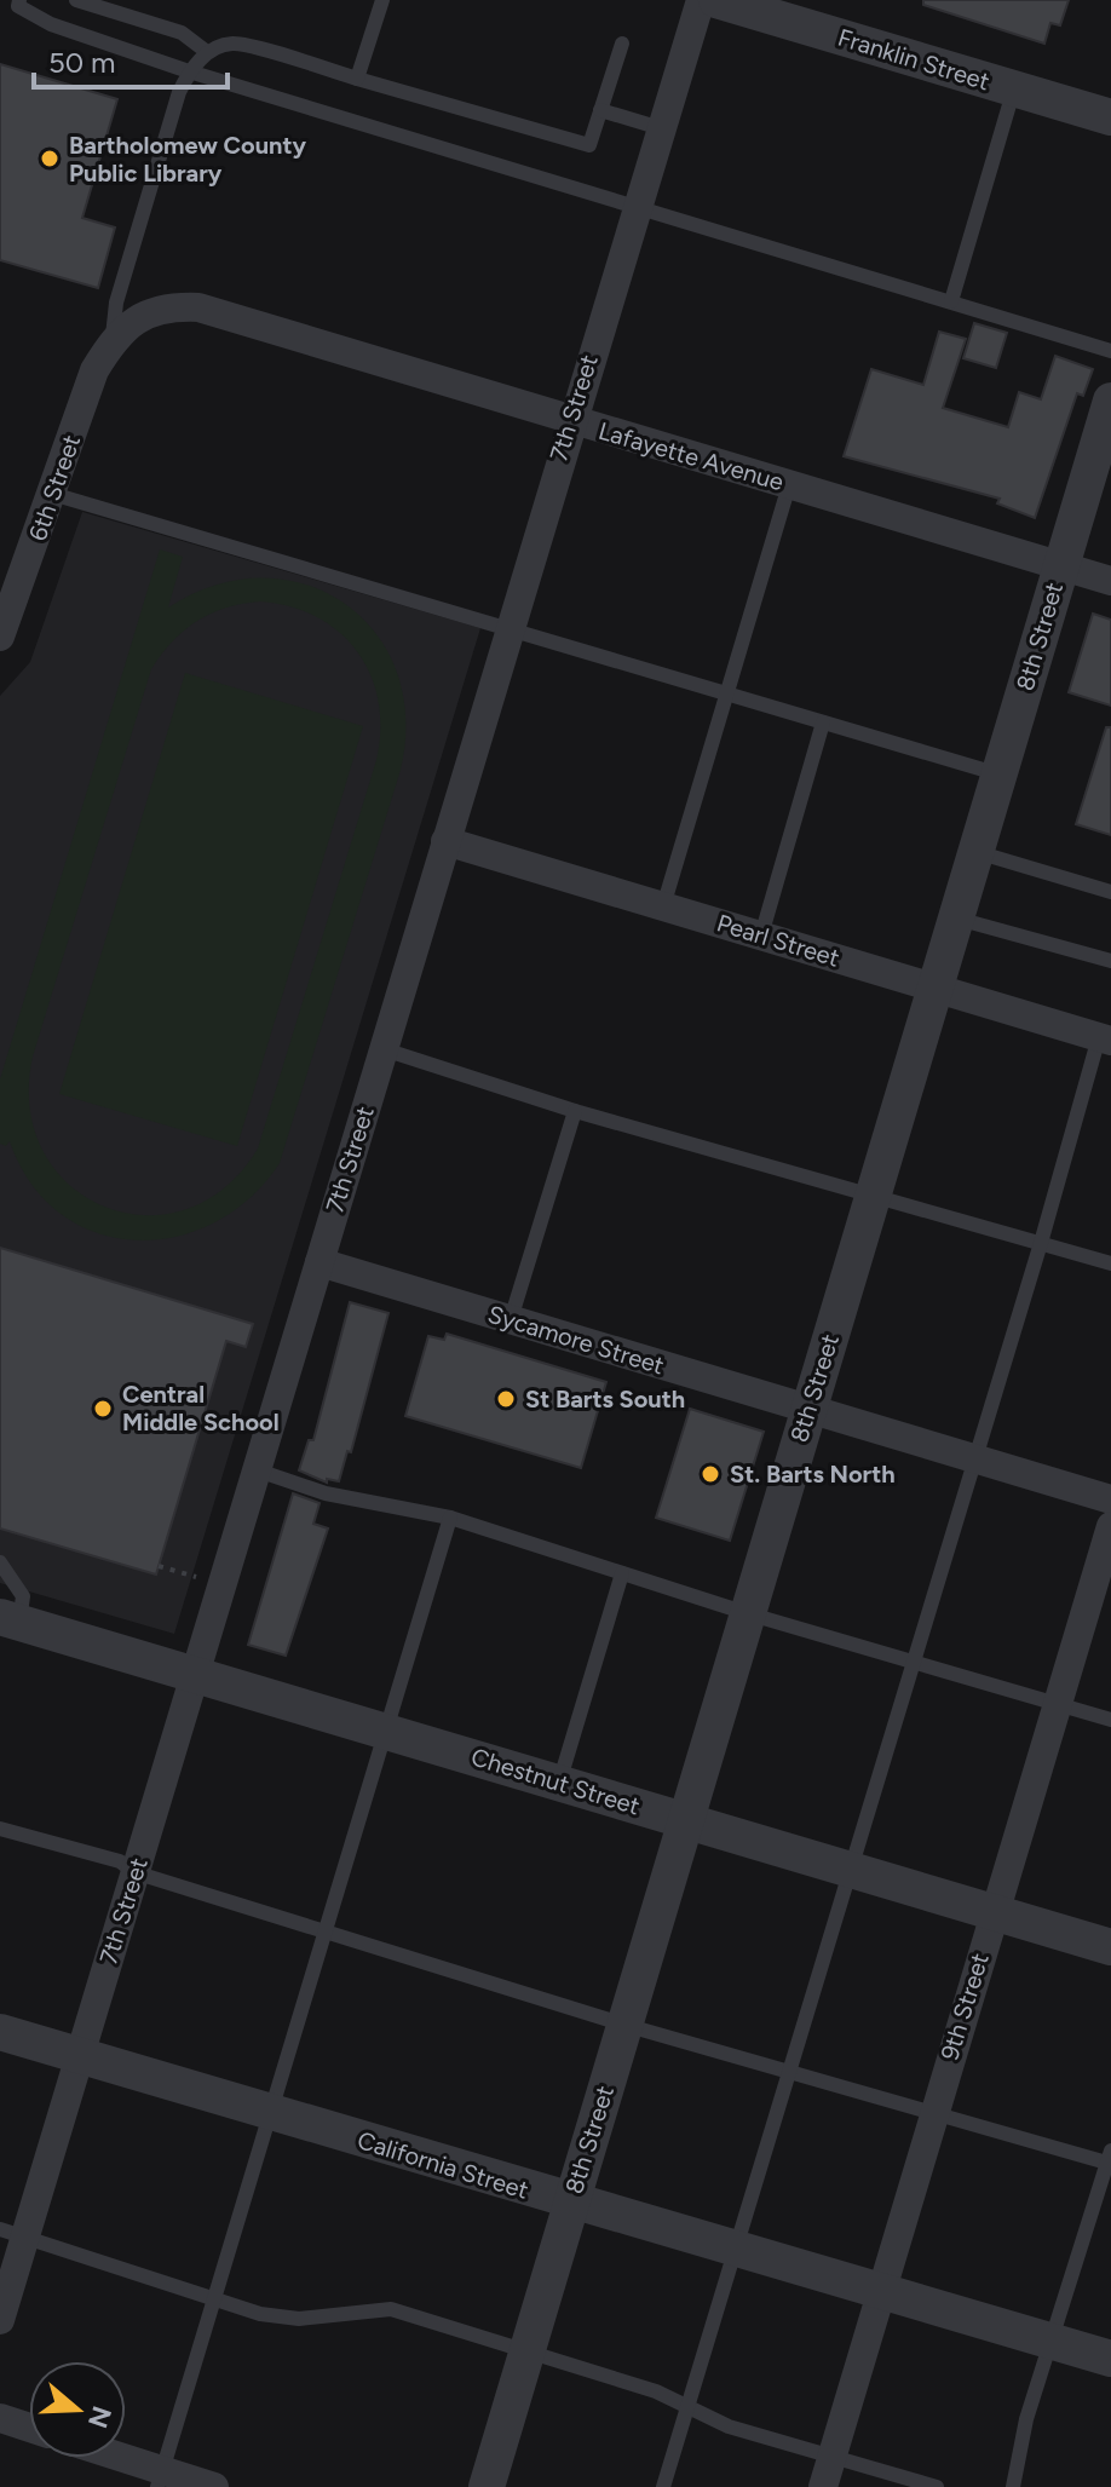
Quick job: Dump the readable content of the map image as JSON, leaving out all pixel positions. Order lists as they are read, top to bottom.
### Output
{
  "streets": {
    "street": [
      "Franklin Street",
      "7th Street",
      "Lafayette Avenue",
      "6th Street",
      "8th Street",
      "Pearl Street",
      "Sycamore Street",
      "Chestnut Street",
      "9th Street",
      "California Street"
    ]
  },
  "crossings": [
    ["7th Street", "Lafayette Avenue"],
    ["7th Street", "Pearl Street"],
    ["7th Street", "Sycamore Street"],
    ["7th Street", "Chestnut Street"],
    ["7th Street", "California Street"],
    ["Lafayette Avenue", "6th Street"],
    ["Lafayette Avenue", "8th Street"],
    ["8th Street", "Pearl Street"],
    ["8th Street", "Sycamore Street"],
    ["8th Street", "Chestnut Street"],
    ["8th Street", "California Street"],
    ["Chestnut Street", "9th Street"],
    ["9th Street", "California Street"]
  ],
  "places": [
    "Bartholomew County Public Library",
    "St Barts South",
    "Central Middle School",
    "St. Barts North"
  ],
  "scale_bar": "50 m",
  "north": "right"
}
